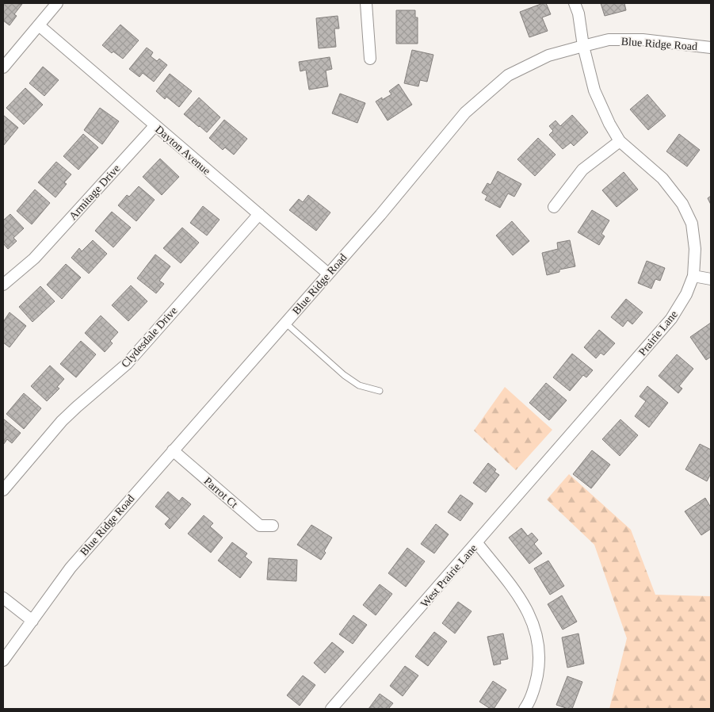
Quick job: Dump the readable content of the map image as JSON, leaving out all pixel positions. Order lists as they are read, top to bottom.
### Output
{
  "streets": {
    "street": [
      "Blue Ridge Road",
      "Dayton Avenue",
      "Armitage Drive",
      "Prairie Lane",
      "Clydesdale Drive",
      "Parrot Ct",
      "West Prairie Lane"
    ]
  },
  "crossings": [
    ["Blue Ridge Road", "Dayton Avenue"],
    ["Blue Ridge Road", "Prairie Lane"],
    ["Blue Ridge Road", "Parrot Ct"],
    ["Dayton Avenue", "Armitage Drive"],
    ["Dayton Avenue", "Clydesdale Drive"],
    ["Prairie Lane", "West Prairie Lane"]
  ]
}
